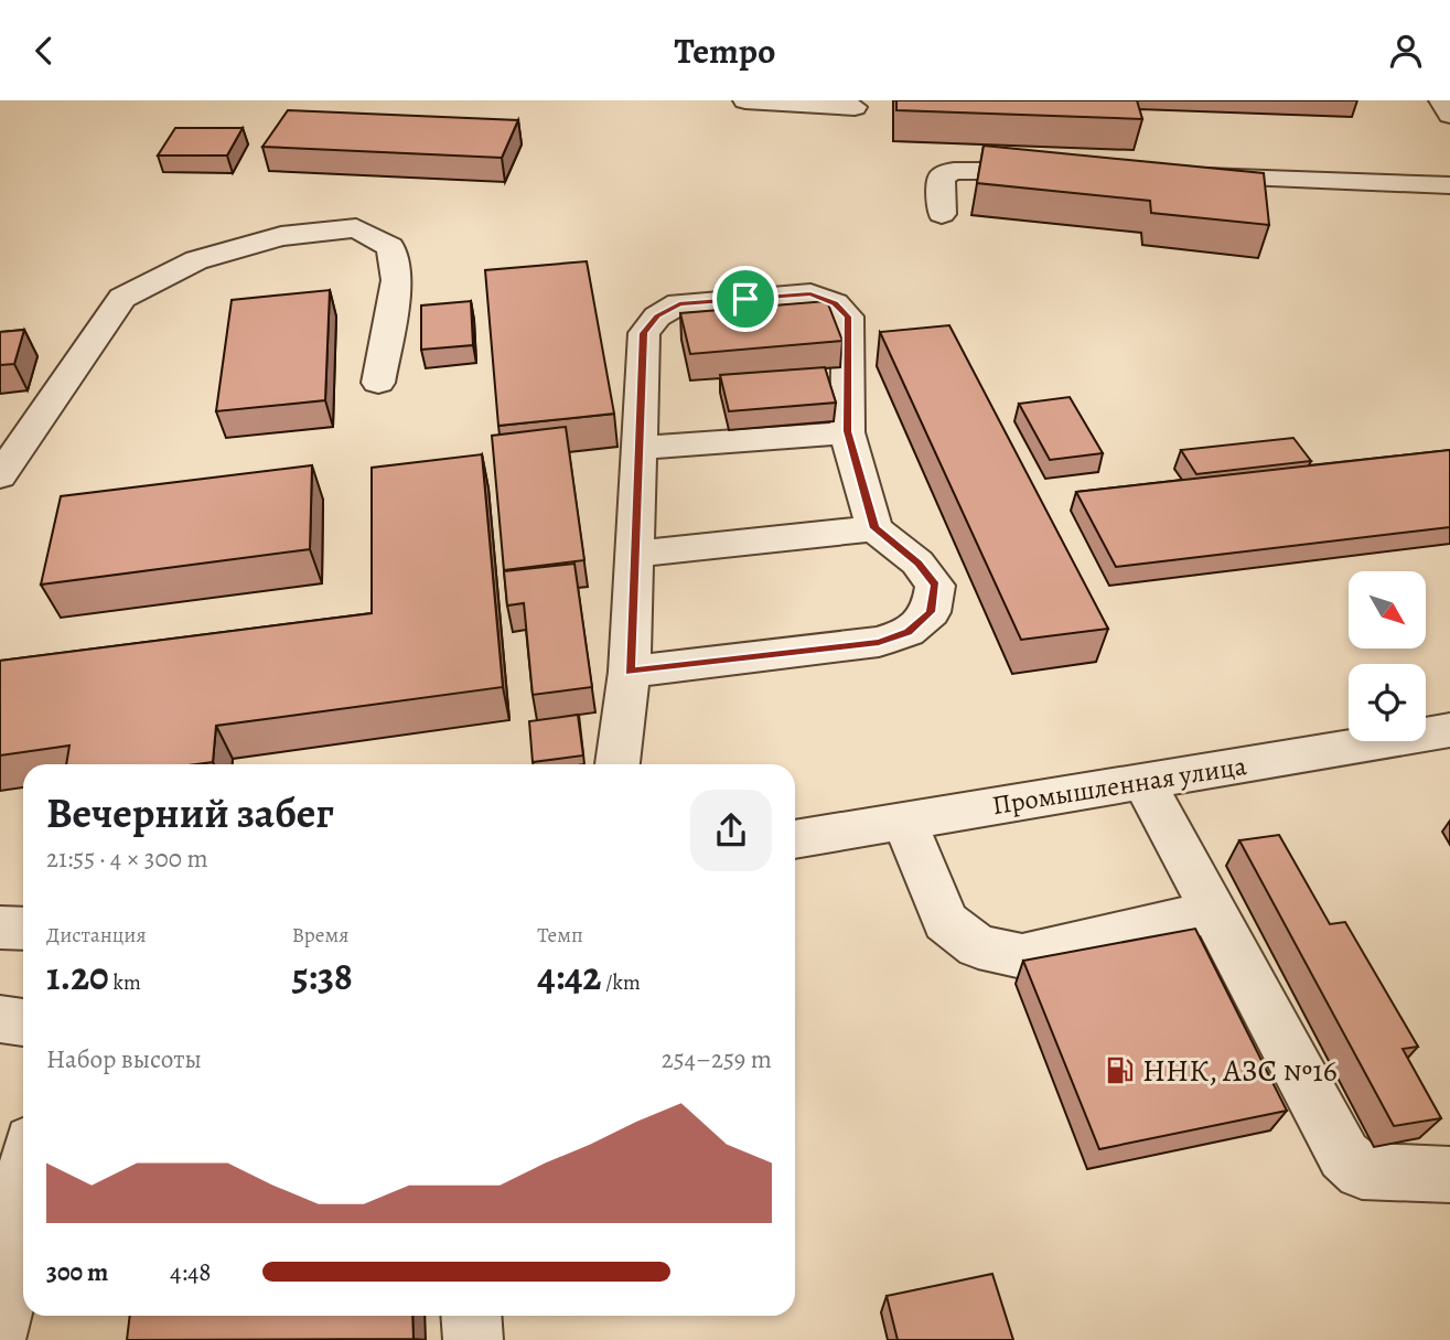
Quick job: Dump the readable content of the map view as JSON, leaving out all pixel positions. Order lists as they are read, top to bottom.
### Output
{
  "streets": {
    "street": ["Промышленная улица"]
  },
  "places": {
    "fuel station": ["ННК, АЗС №16"]
  },
  "north": "bottom right",
  "page": {
    "header": "Tempo",
    "heading": ["Вечерний забег", "21:55 · 4 × 300 m"],
    "stats": [
      ["Дистанция", "1.20 km"],
      ["Время", "5:38"],
      ["Темп", "4:42 /km"]
    ],
    "chart": ["Набор высоты", "254–259 m"],
    "list": [
      {
        "name": "300 m",
        "note": "4:48"
      }
    ]
  }
}
